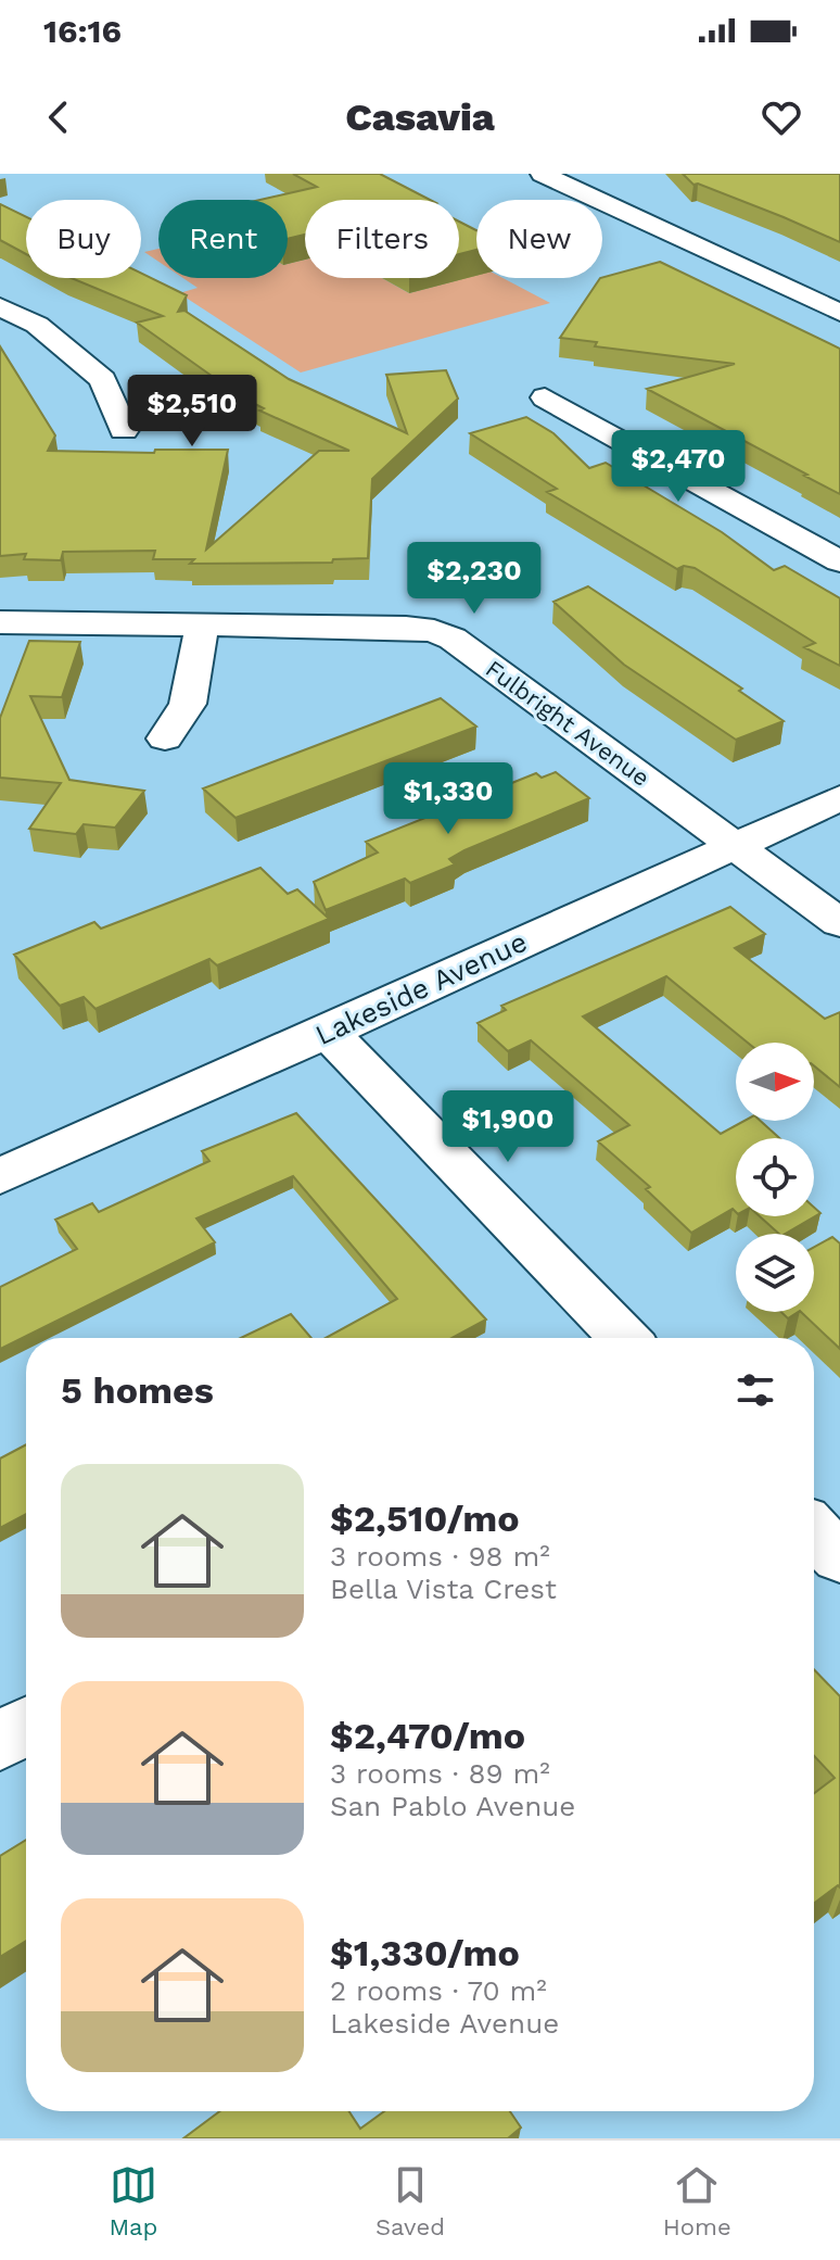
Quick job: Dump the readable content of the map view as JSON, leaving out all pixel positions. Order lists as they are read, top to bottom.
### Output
{
  "streets": {
    "street": ["Fulbright Avenue", "Lakeside Avenue"]
  },
  "crossings": [
    ["Fulbright Avenue", "Lakeside Avenue"]
  ],
  "north": "right",
  "page": {
    "status": "16:16",
    "header": "Casavia",
    "chip": [
      "Buy",
      "Rent",
      "Filters",
      "New"
    ],
    "price": [
      "$2,510",
      "$2,470",
      "$2,230",
      "$1,330",
      "$1,900"
    ],
    "heading": "5 homes",
    "list": [
      {
        "name": "$2,510/mo",
        "note": "3 rooms · 98 m² · Bella Vista Crest"
      },
      {
        "name": "$2,470/mo",
        "note": "3 rooms · 89 m² · San Pablo Avenue"
      },
      {
        "name": "$1,330/mo",
        "note": "2 rooms · 70 m² · Lakeside Avenue"
      }
    ],
    "tabs": ["Map", "Saved", "Home"]
  }
}
